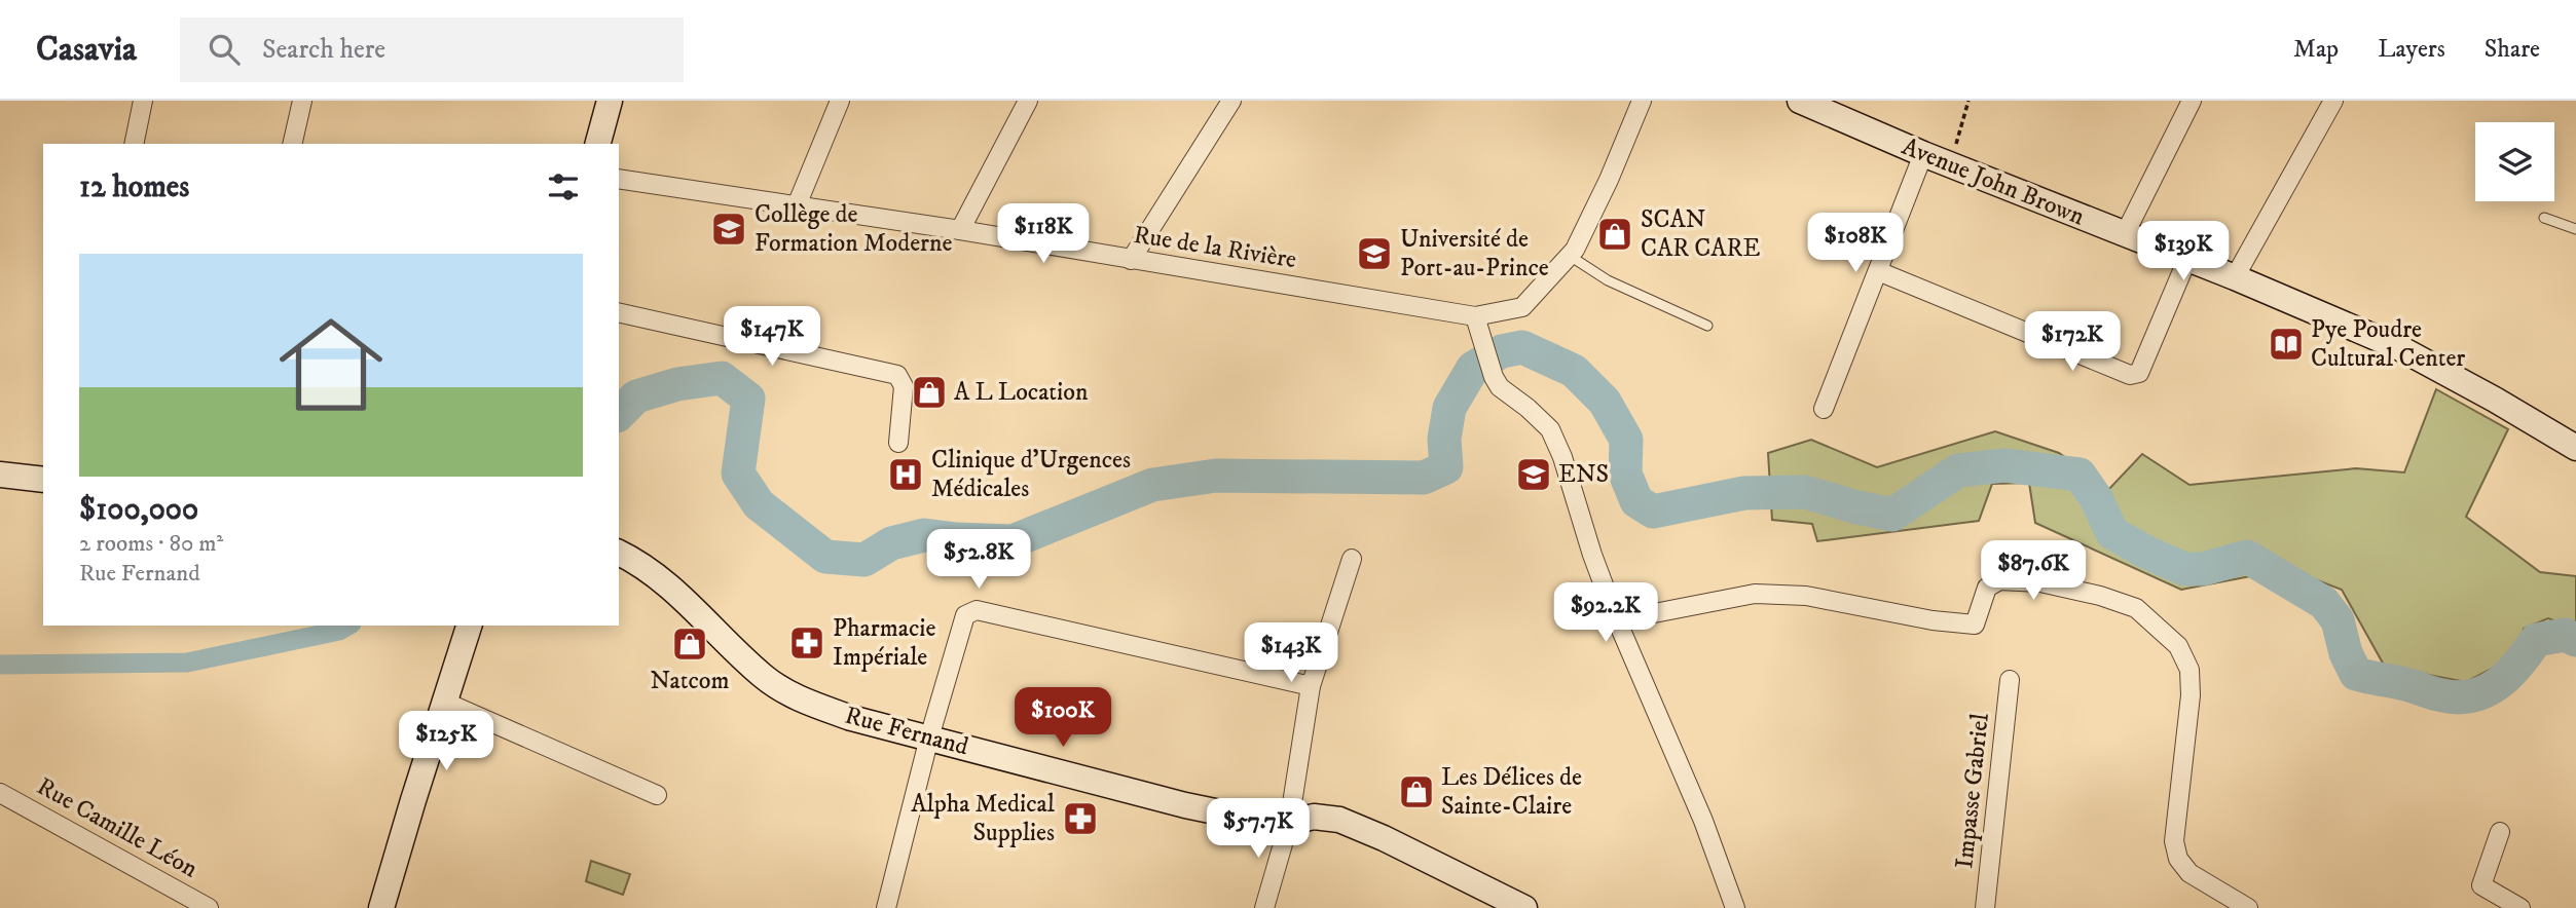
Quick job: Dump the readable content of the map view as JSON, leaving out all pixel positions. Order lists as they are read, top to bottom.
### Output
{
  "streets": {
    "street": [
      "Avenue John Brown",
      "Rue de la Rivière",
      "Rue Fernand",
      "Impasse Gabriel",
      "Rue Camille Léon"
    ]
  },
  "places": {
    "school or university": ["Collège de Formation Moderne", "Université de Port-au-Prince", "ENS"],
    "shop": [
      "SCAN CAR CARE",
      "A L Location",
      "Natcom",
      "Les Délices de Sainte-Claire"
    ],
    "library": ["Pye Poudre Cultural Center"],
    "hospital": ["Clinique d’Urgences Médicales"],
    "pharmacy": ["Pharmacie Impériale", "Alpha Medical Supplies"]
  },
  "page": {
    "header": "Casavia",
    "search": "Search here",
    "nav": ["Map", "Layers", "Share"],
    "heading": "12 homes",
    "price": [
      "$118K",
      "$108K",
      "$139K",
      "$147K",
      "$172K",
      "$52.8K",
      "$87.6K",
      "$92.2K",
      "$143K",
      "$100K",
      "$125K",
      "$57.7K"
    ],
    "list": [
      {
        "name": "$100,000",
        "note": "2 rooms · 80 m² · Rue Fernand"
      }
    ]
  }
}
